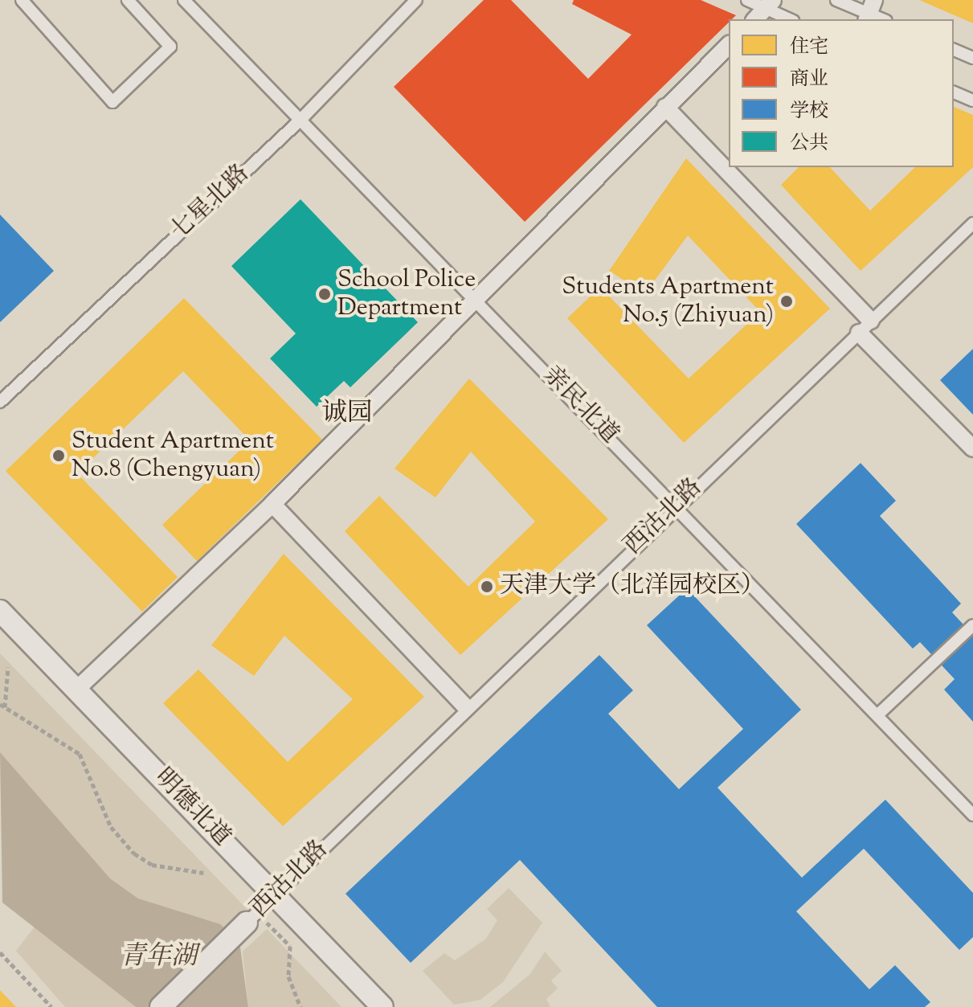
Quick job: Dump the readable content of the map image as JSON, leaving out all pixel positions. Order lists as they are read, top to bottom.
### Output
{
  "streets": {
    "street": ["明德北道"],
    "lane": ["七星北路", "亲民北道", "西沽北路"]
  },
  "crossings": [
    ["七星北路", "亲民北道"],
    ["亲民北道", "西沽北路"],
    ["西沽北路", "明德北道"]
  ],
  "districts": ["诚园"],
  "water": ["青年湖"],
  "places": [
    "School Police Department",
    "Students Apartment No.5 (Zhiyuan)",
    "Student Apartment No.8 (Chengyuan)",
    "天津大学（北洋园校区）"
  ],
  "legend": [
    "住宅",
    "商业",
    "学校",
    "公共"
  ]
}
